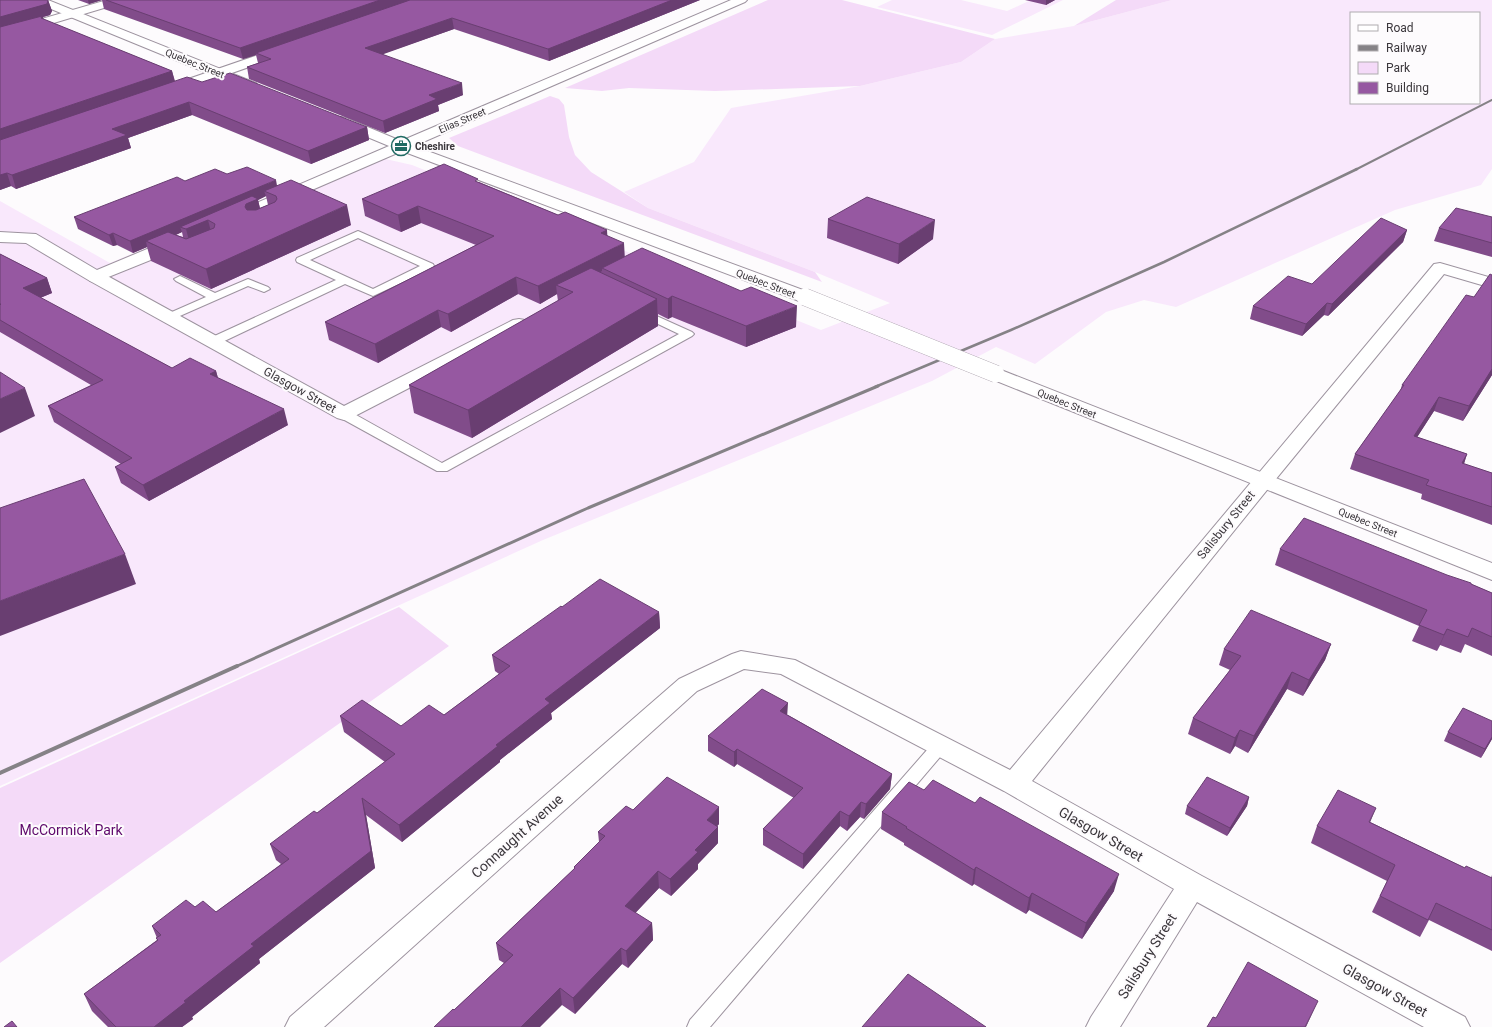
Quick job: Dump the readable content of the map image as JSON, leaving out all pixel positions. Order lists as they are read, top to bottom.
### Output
{
  "streets": {
    "street": [
      "Quebec Street",
      "Elias Street",
      "Glasgow Street",
      "Salisbury Street",
      "Connaught Avenue"
    ]
  },
  "crossings": [
    ["Quebec Street", "Elias Street"],
    ["Quebec Street", "Salisbury Street"],
    ["Glasgow Street", "Salisbury Street"],
    ["Glasgow Street", "Connaught Avenue"]
  ],
  "parks": ["McCormick Park"],
  "places": {
    "office": ["Cheshire"]
  },
  "legend": [
    "Road",
    "Railway",
    "Park",
    "Building"
  ]
}
